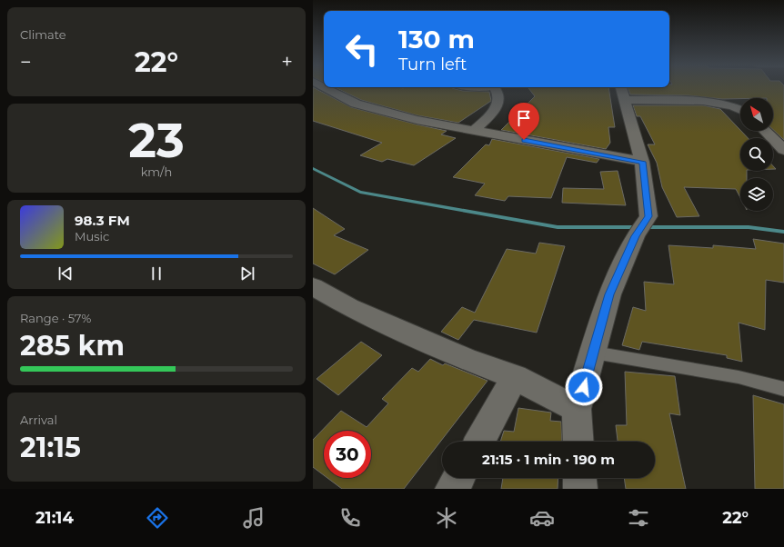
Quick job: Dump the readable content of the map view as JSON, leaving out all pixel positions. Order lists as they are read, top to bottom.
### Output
{
  "north": "top left",
  "page": {
    "tile": [
      "Climate",
      ["23", "km/h"],
      ["Range · 57%", "285 km"],
      ["Arrival", "21:15"]
    ],
    "turn": ["130 m", "Turn left"],
    "heat": ["−", "22°", "+"],
    "song": ["98.3 FM", "Music"],
    "limit": "30",
    "trip": "21:15 · 1 min · 190 m",
    "tabs": ["21:14", "22°"]
  }
}
